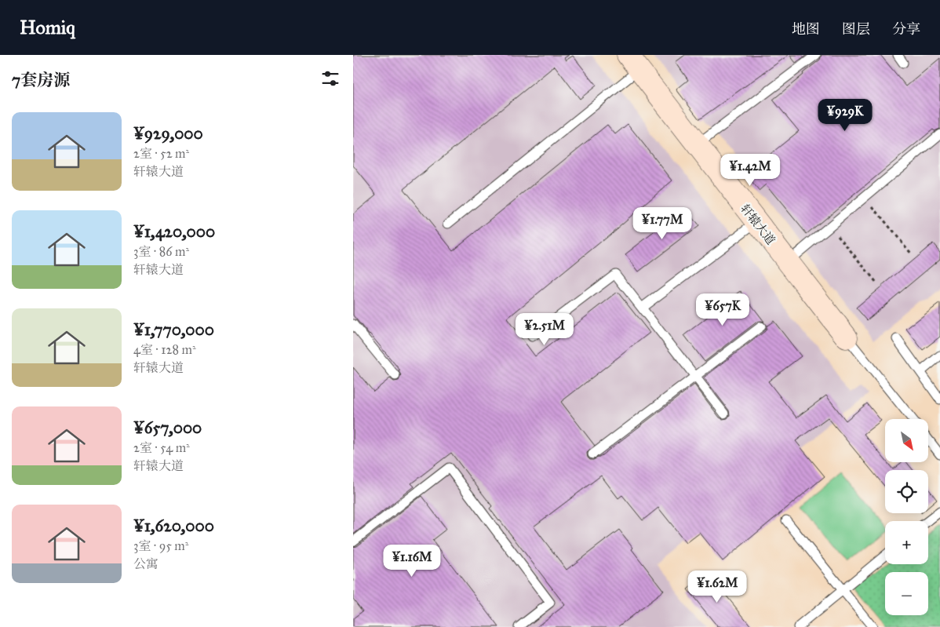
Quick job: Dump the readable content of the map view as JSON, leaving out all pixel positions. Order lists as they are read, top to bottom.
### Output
{
  "streets": {
    "street": ["轩辕大道"]
  },
  "north": "bottom right",
  "page": {
    "header": "Homiq",
    "nav": ["地图", "图层", "分享"],
    "heading": "7套房源",
    "price": [
      "¥929K",
      "¥1.42M",
      "¥1.77M",
      "¥657K",
      "¥2.51M",
      "¥1.16M",
      "¥1.62M"
    ],
    "list": [
      {
        "name": "¥929,000",
        "note": "2室 · 52 m² · 轩辕大道"
      },
      {
        "name": "¥1,420,000",
        "note": "3室 · 86 m² · 轩辕大道"
      },
      {
        "name": "¥1,770,000",
        "note": "4室 · 128 m² · 轩辕大道"
      },
      {
        "name": "¥657,000",
        "note": "2室 · 54 m² · 轩辕大道"
      },
      {
        "name": "¥1,620,000",
        "note": "3室 · 95 m² · 公寓"
      }
    ],
    "map_buttons": ["+", "−"]
  }
}
